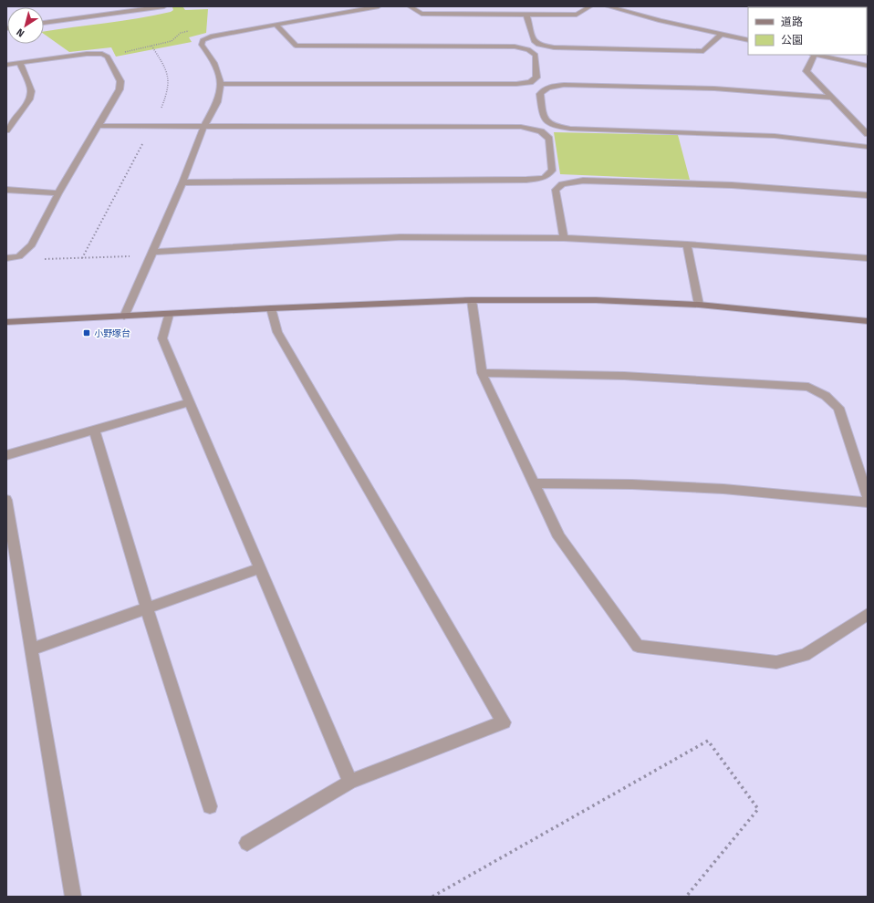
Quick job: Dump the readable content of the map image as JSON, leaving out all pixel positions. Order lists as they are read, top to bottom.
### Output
{
  "places": {
    "transit": ["小野塚台"]
  },
  "legend": ["道路", "公園"],
  "north": "bottom left"
}
